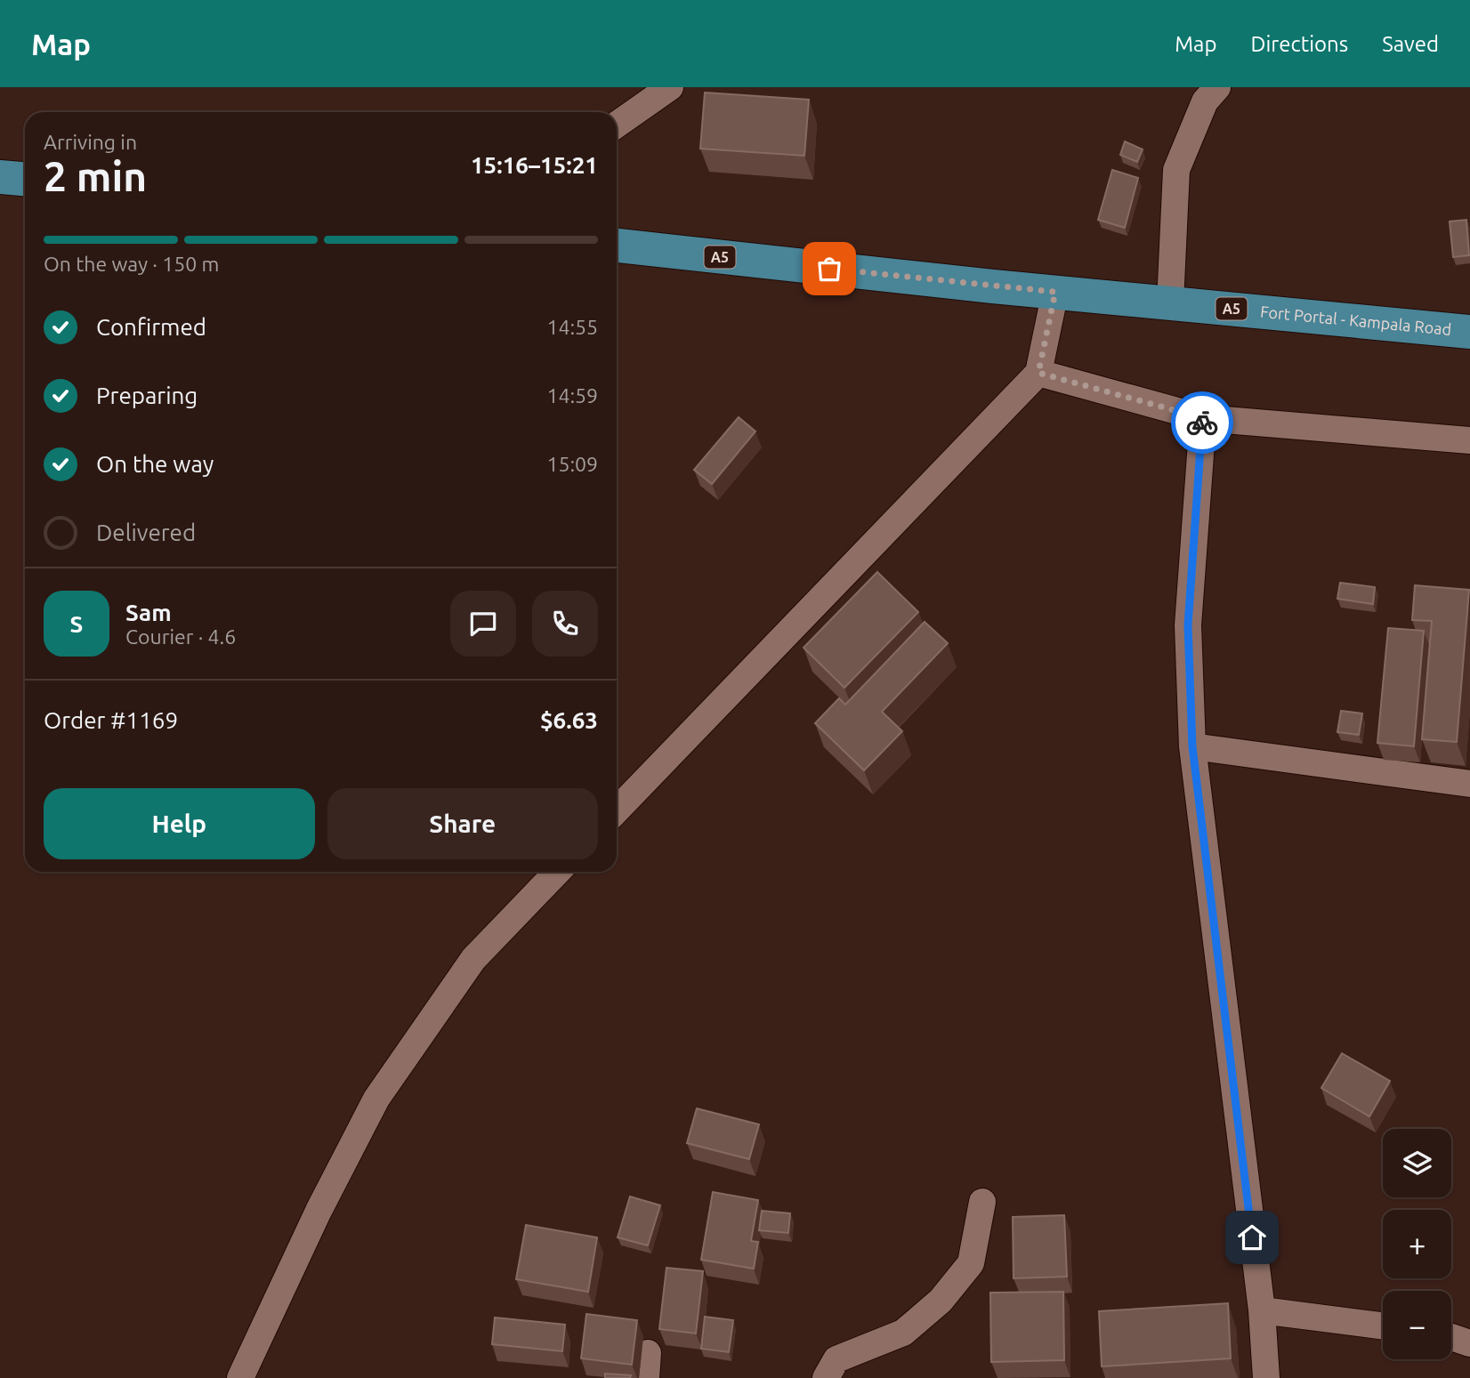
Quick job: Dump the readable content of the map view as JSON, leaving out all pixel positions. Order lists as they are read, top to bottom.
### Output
{
  "streets": {
    "main road": ["A5", "Fort Portal - Kampala Road"]
  },
  "page": {
    "header": "Map",
    "nav": ["Map", "Directions", "Saved"],
    "heading": ["2 min", "Arriving in", "15:16–15:21"],
    "panel": [
      "Sam",
      "Courier · 4.6",
      "Order #1169",
      "$6.63"
    ],
    "bar": "On the way · 150 m",
    "list": [
      ["Confirmed", "14:55"],
      ["Preparing", "14:59"],
      ["On the way", "15:09"],
      "Delivered"
    ],
    "round": "S",
    "buttons": ["Help", "Share"],
    "map_buttons": ["+", "−"]
  }
}
